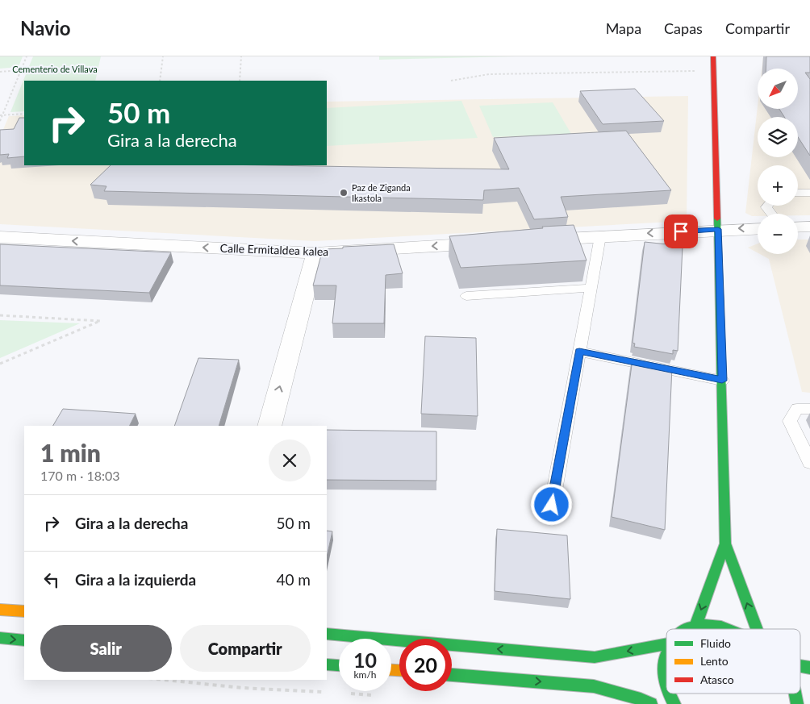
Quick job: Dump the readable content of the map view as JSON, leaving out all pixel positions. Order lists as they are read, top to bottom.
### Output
{
  "streets": {
    "street": ["Calle Ermitaldea kalea"]
  },
  "one_way": ["Calle Ermitaldea kalea"],
  "parks": ["Cementerio de Villava"],
  "places": ["Paz de Ziganda Ikastola"],
  "legend": ["Fluido", "Lento", "Atasco"],
  "north": "bottom left",
  "page": {
    "header": "Navio",
    "nav": ["Mapa", "Capas", "Compartir"],
    "map_buttons": ["+", "−"],
    "turn": ["50 m", "Gira a la derecha"],
    "heading": ["1 min", "170 m · 18:03"],
    "list": [
      {
        "name": "Gira a la derecha",
        "value": "50 m"
      },
      {
        "name": "Gira a la izquierda",
        "value": "40 m"
      }
    ],
    "buttons": ["Salir", "Compartir"],
    "speed": "10 km/h",
    "limit": "20"
  }
}
